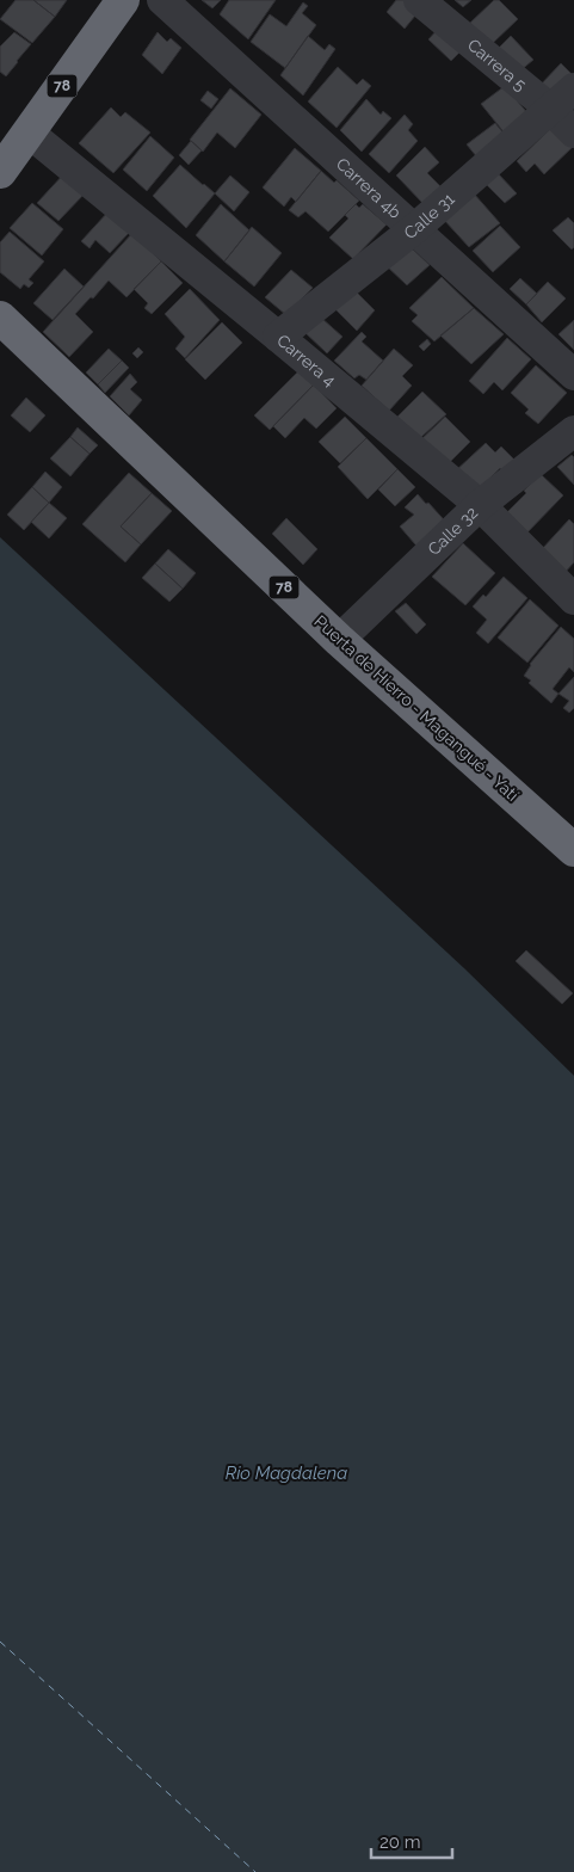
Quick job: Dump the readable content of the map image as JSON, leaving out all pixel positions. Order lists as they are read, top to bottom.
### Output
{
  "streets": {
    "highway": ["78", "Puerta de Hierro - Magangué - Yatí"],
    "street": [
      "Carrera 5",
      "Carrera 4b",
      "Calle 31",
      "Carrera 4",
      "Calle 32"
    ]
  },
  "crossings": [
    ["Carrera 5", "Calle 31"],
    ["78", "Carrera 4"],
    ["Carrera 4b", "Calle 31"],
    ["Calle 31", "Carrera 4"],
    ["Carrera 4", "Calle 32"],
    ["Calle 32", "Puerta de Hierro - Magangué - Yatí"]
  ],
  "water": ["Rio Magdalena"],
  "scale_bar": "20 m"
}
